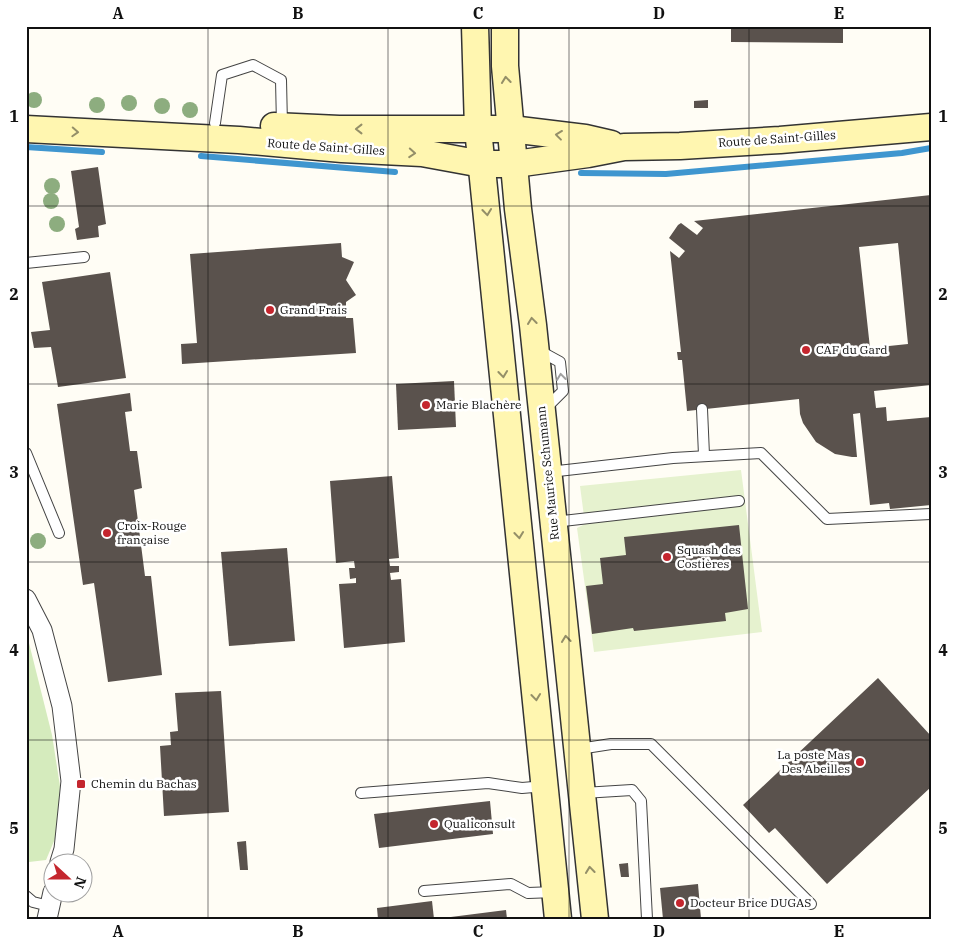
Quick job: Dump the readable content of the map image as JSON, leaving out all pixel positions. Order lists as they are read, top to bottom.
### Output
{
  "streets": {
    "main road": ["Route de Saint-Gilles", "Rue Maurice Schumann"]
  },
  "crossings": [
    ["Route de Saint-Gilles", "Rue Maurice Schumann"]
  ],
  "places": {
    "other": [
      "Grand Frais",
      "CAF du Gard",
      "Marie Blachère",
      "Croix-Rouge française",
      "Squash des Costières",
      "La poste Mas Des Abeilles",
      "Qualiconsult",
      "Docteur Brice DUGAS"
    ],
    "transit": ["Chemin du Bachas"]
  },
  "north": "right",
  "grid": {
    "columns": [
      "A",
      "B",
      "C",
      "D",
      "E"
    ],
    "rows": [
      "1",
      "2",
      "3",
      "4",
      "5"
    ]
  }
}
